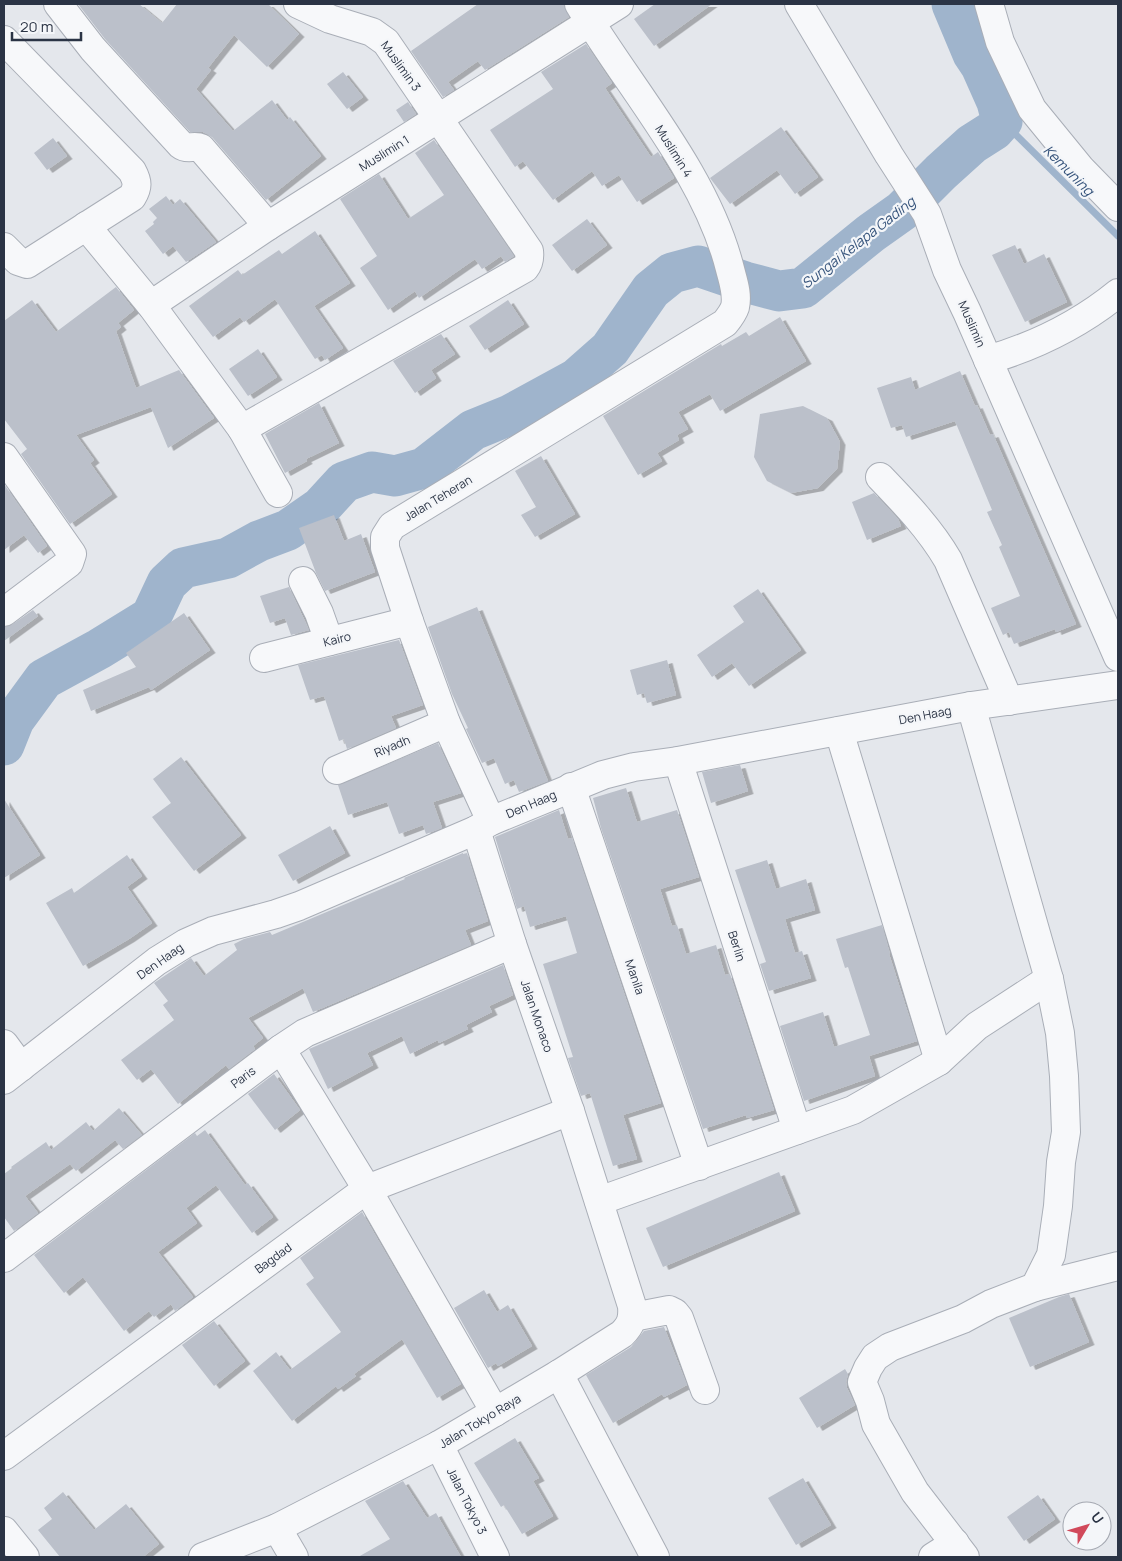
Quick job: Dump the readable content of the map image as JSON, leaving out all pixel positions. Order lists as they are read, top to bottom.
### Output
{
  "streets": {
    "street": [
      "Muslimin 3",
      "Muslimin 4",
      "Muslimin 1",
      "Muslimin",
      "Jalan Teheran",
      "Kairo",
      "Den Haag",
      "Riyadh",
      "Berlin",
      "Manila",
      "Jalan Monaco",
      "Paris",
      "Bagdad",
      "Jalan Tokyo Raya",
      "Jalan Tokyo 3"
    ]
  },
  "crossings": [
    ["Muslimin 3", "Muslimin 1"],
    ["Muslimin 4", "Muslimin 1"],
    ["Muslimin 4", "Jalan Teheran"],
    ["Jalan Teheran", "Kairo"],
    ["Jalan Teheran", "Den Haag"],
    ["Jalan Teheran", "Riyadh"],
    ["Jalan Teheran", "Jalan Monaco"],
    ["Den Haag", "Berlin"],
    ["Den Haag", "Manila"],
    ["Den Haag", "Jalan Monaco"],
    ["Jalan Monaco", "Paris"],
    ["Jalan Monaco", "Bagdad"],
    ["Jalan Tokyo Raya", "Jalan Tokyo 3"]
  ],
  "water": ["Kemuning", "Sungai Kelapa Gading"],
  "scale_bar": "20 m",
  "north": "top right"
}
